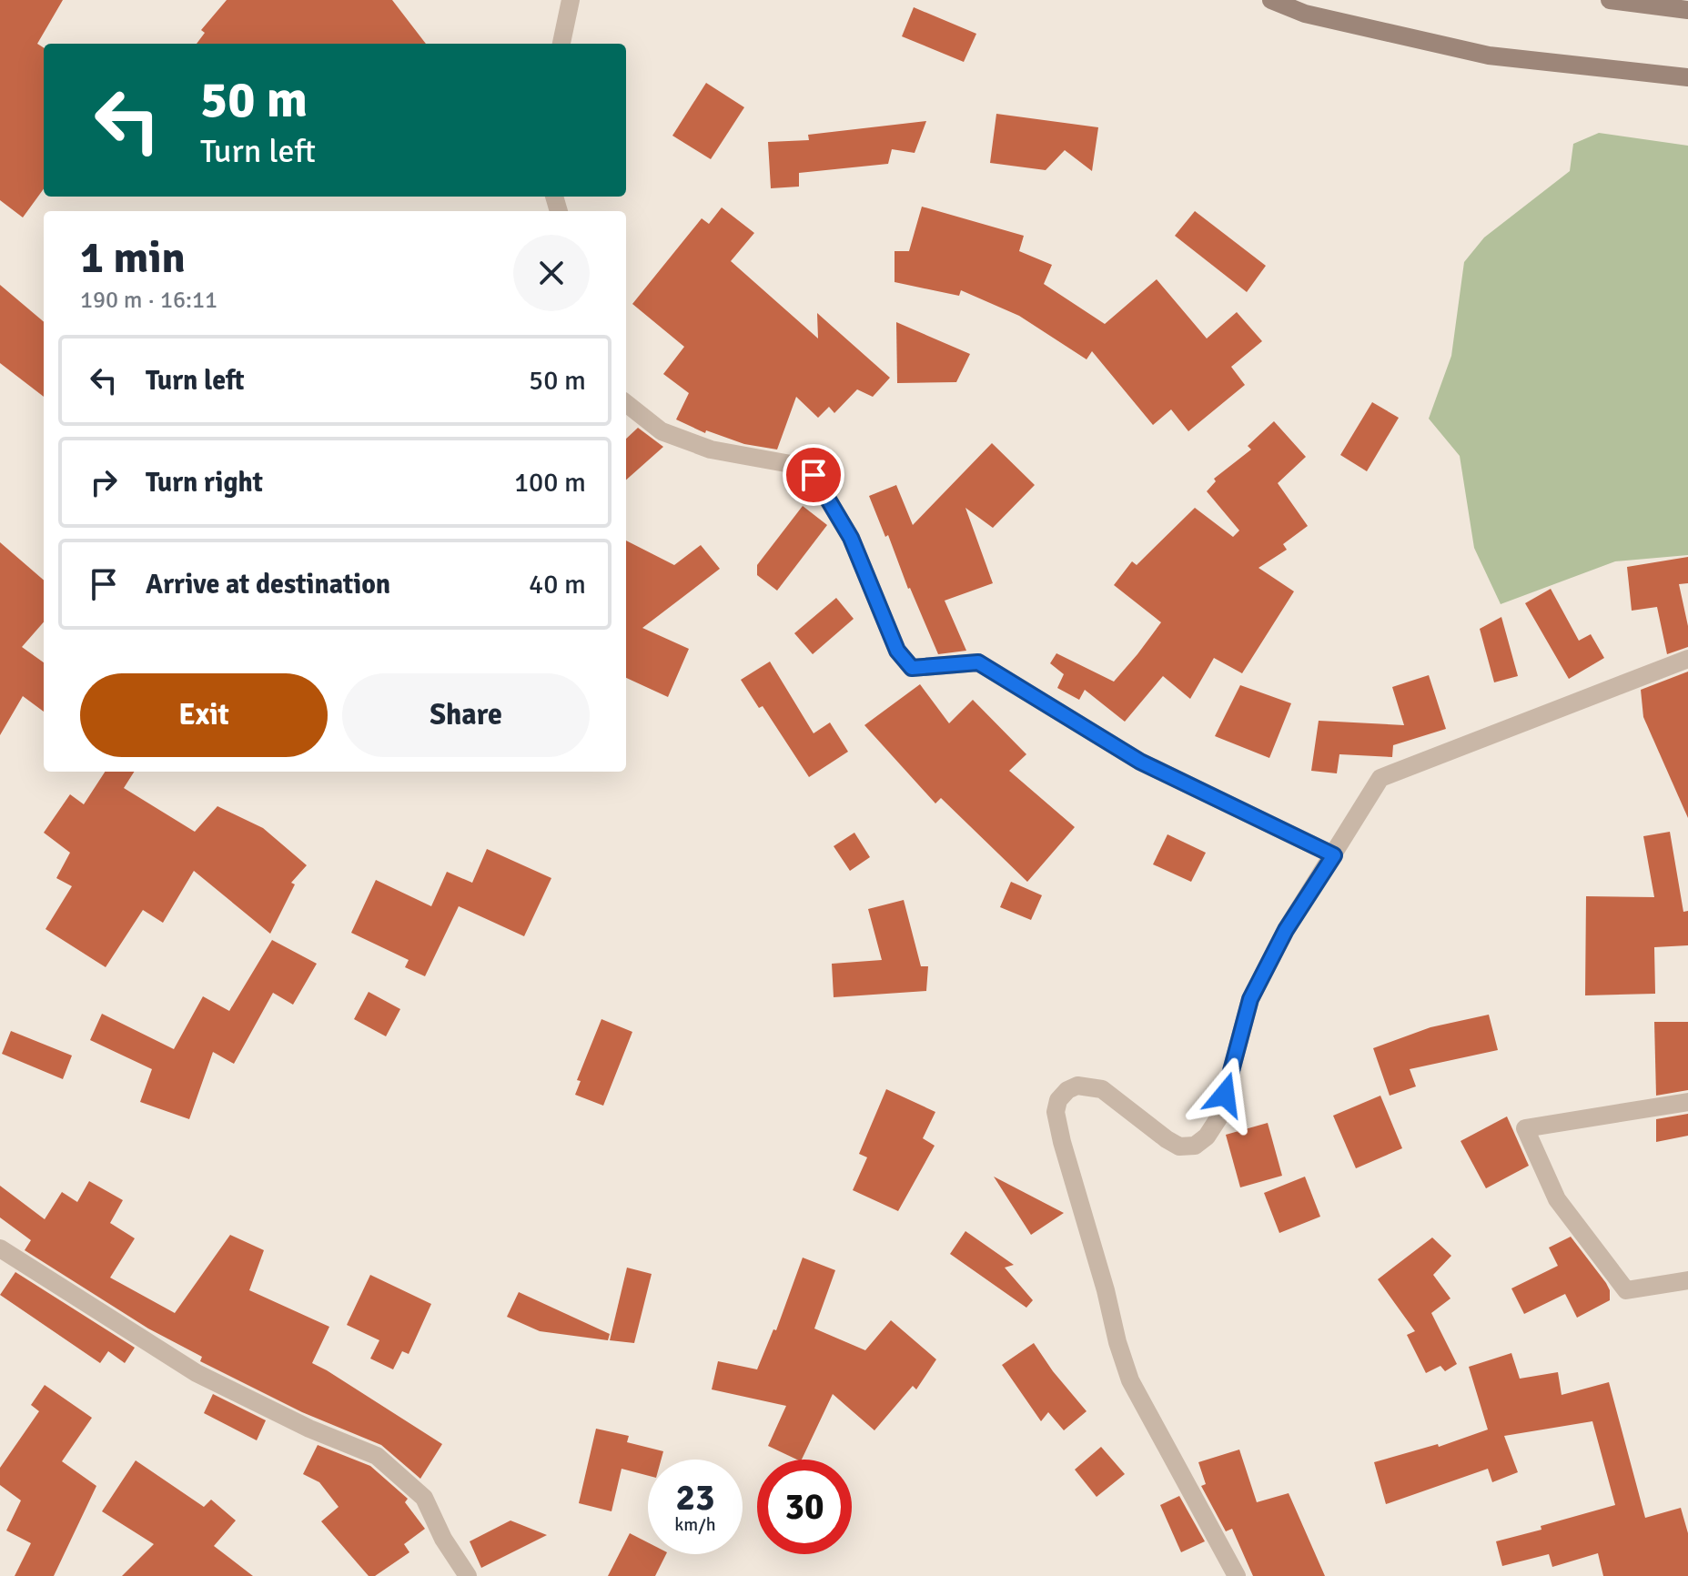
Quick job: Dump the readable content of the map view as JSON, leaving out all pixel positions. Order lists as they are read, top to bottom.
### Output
{
  "page": {
    "turn": ["50 m", "Turn left"],
    "heading": ["1 min", "190 m · 16:11"],
    "list": [
      {
        "name": "Turn left",
        "value": "50 m"
      },
      {
        "name": "Turn right",
        "value": "100 m"
      },
      {
        "name": "Arrive at destination",
        "value": "40 m"
      }
    ],
    "buttons": ["Exit", "Share"],
    "speed": "23 km/h",
    "limit": "30"
  }
}
